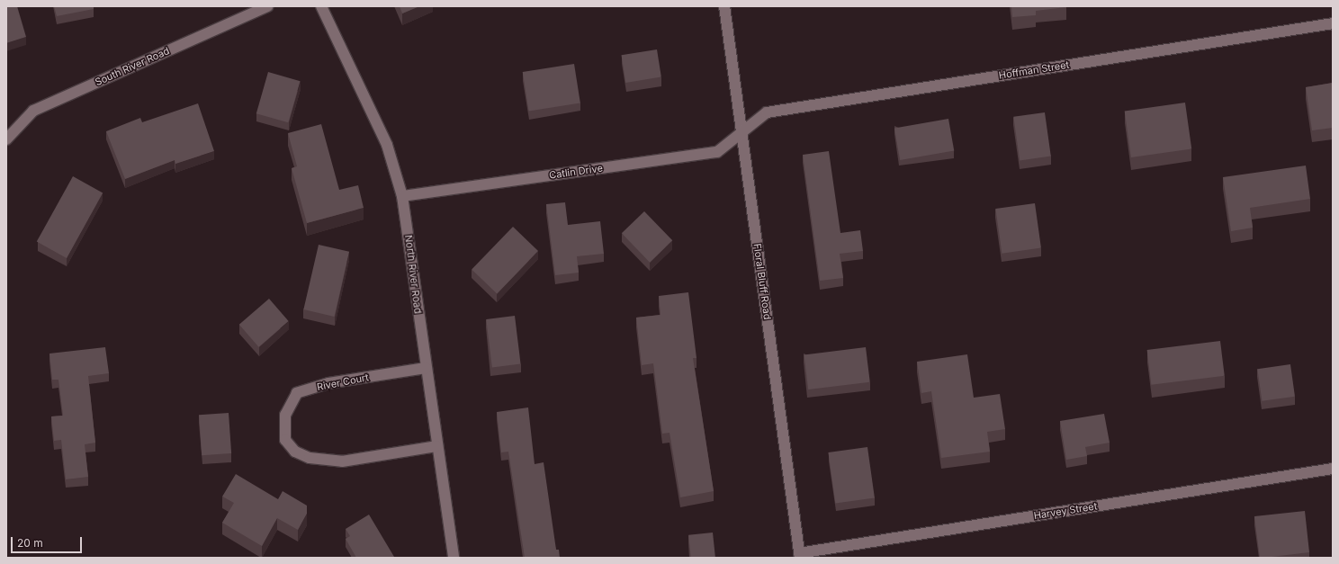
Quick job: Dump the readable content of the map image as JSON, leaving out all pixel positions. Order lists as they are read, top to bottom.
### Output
{
  "streets": {
    "street": [
      "South River Road",
      "Hoffman Street",
      "Catlin Drive",
      "North River Road",
      "Floral Bluff Road",
      "River Court",
      "Harvey Street"
    ]
  },
  "crossings": [
    ["Hoffman Street", "Catlin Drive"],
    ["Hoffman Street", "Floral Bluff Road"],
    ["Catlin Drive", "North River Road"],
    ["Catlin Drive", "Floral Bluff Road"],
    ["North River Road", "River Court"],
    ["Floral Bluff Road", "Harvey Street"]
  ],
  "scale_bar": "20 m"
}
